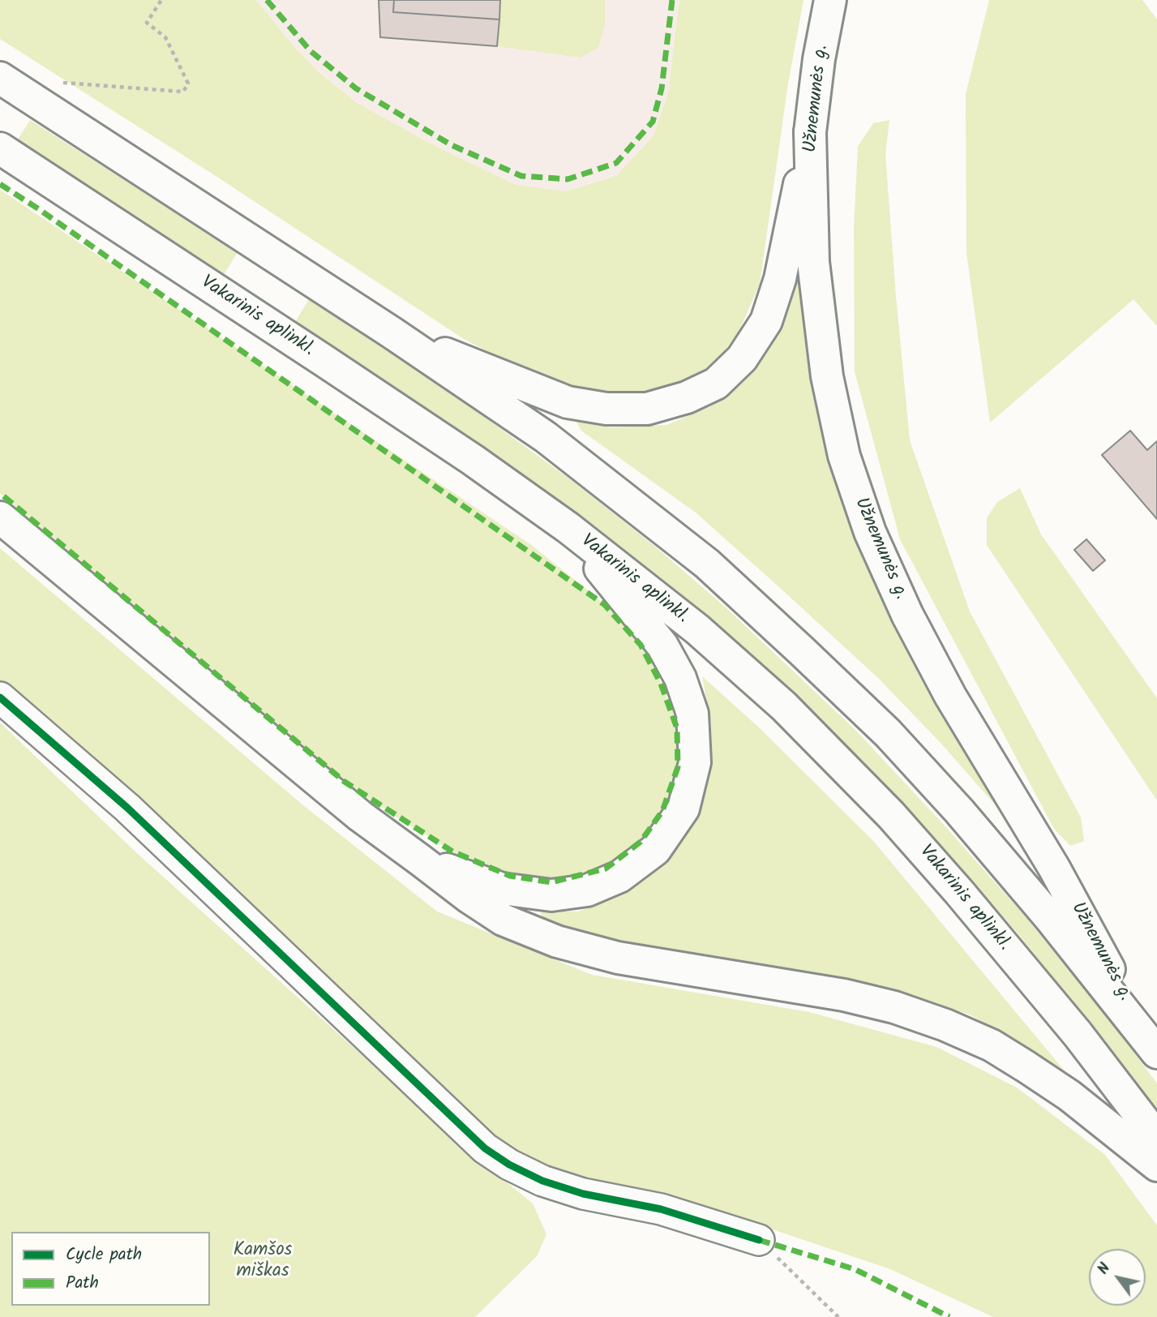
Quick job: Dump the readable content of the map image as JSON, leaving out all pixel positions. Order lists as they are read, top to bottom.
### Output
{
  "streets": {
    "main road": ["Užnemunės g.", "Vakarinis aplinkl."]
  },
  "parks": ["Kamšos miškas"],
  "legend": ["Cycle path", "Path"],
  "north": "top left"
}
